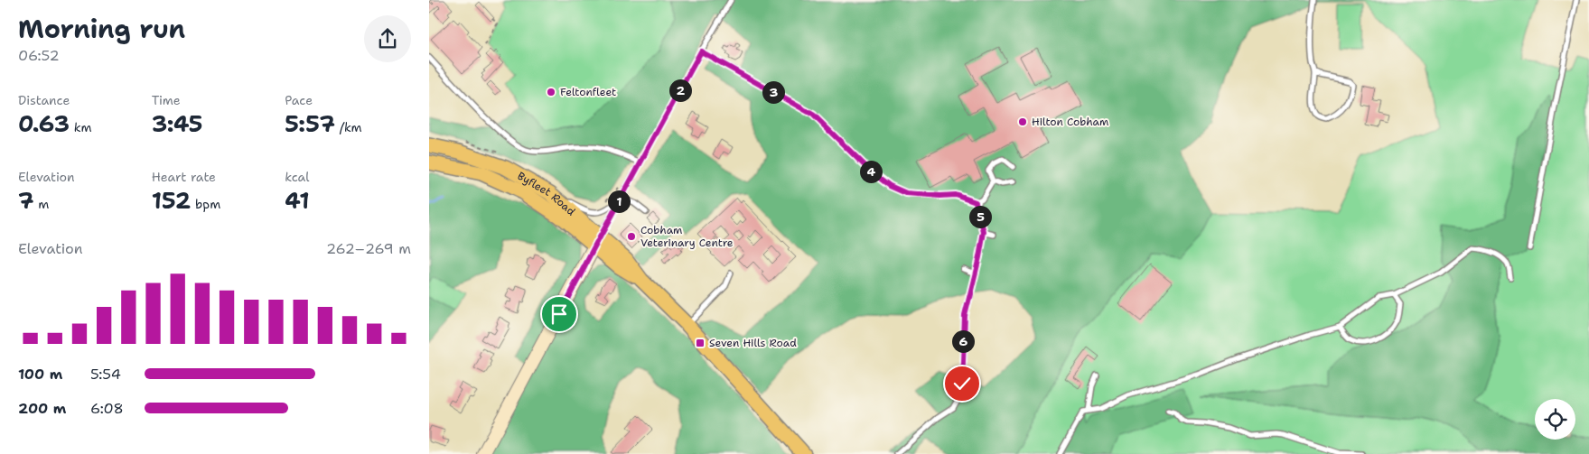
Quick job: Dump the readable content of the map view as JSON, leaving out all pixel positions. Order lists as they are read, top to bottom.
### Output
{
  "streets": {
    "main road": ["Byfleet Road"]
  },
  "places": {
    "other": ["Feltonfleet", "Hilton Cobham", "Cobham Veterinary Centre"],
    "transit": ["Seven Hills Road"]
  },
  "page": {
    "heading": ["Morning run", "06:52"],
    "stats": [
      ["Distance", "0.63 km"],
      ["Time", "3:45"],
      ["Pace", "5:57 /km"],
      ["Elevation", "7 m"],
      ["Heart rate", "152 bpm"],
      ["kcal", "41"]
    ],
    "pins": [
      "2",
      "3",
      "4",
      "1",
      "5",
      "6"
    ],
    "chart": ["Elevation", "262–269 m"],
    "list": [
      {
        "name": "100 m",
        "note": "5:54"
      },
      {
        "name": "200 m",
        "note": "6:08"
      }
    ]
  }
}
